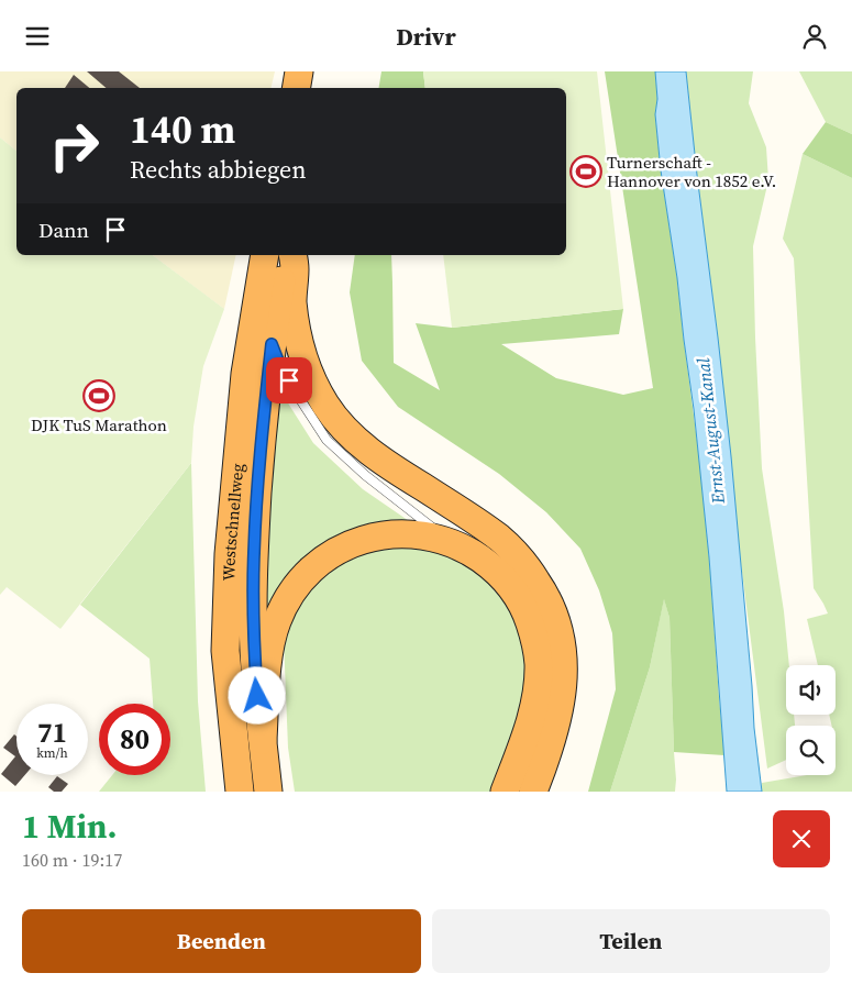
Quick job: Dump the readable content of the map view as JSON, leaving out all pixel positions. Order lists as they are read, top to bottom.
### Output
{
  "streets": {
    "highway": ["Westschnellweg"]
  },
  "water": ["Ernst-August-Kanal"],
  "places": {
    "sports": ["Turnerschaft - Hannover von 1852 e.V.", "DJK TuS Marathon"]
  },
  "page": {
    "header": "Drivr",
    "turn": ["140 m", "Rechts abbiegen"],
    "then": "Dann",
    "speed": "71 km/h",
    "limit": "80",
    "heading": ["1 Min.", "160 m · 19:17"],
    "buttons": ["Beenden", "Teilen"]
  }
}
